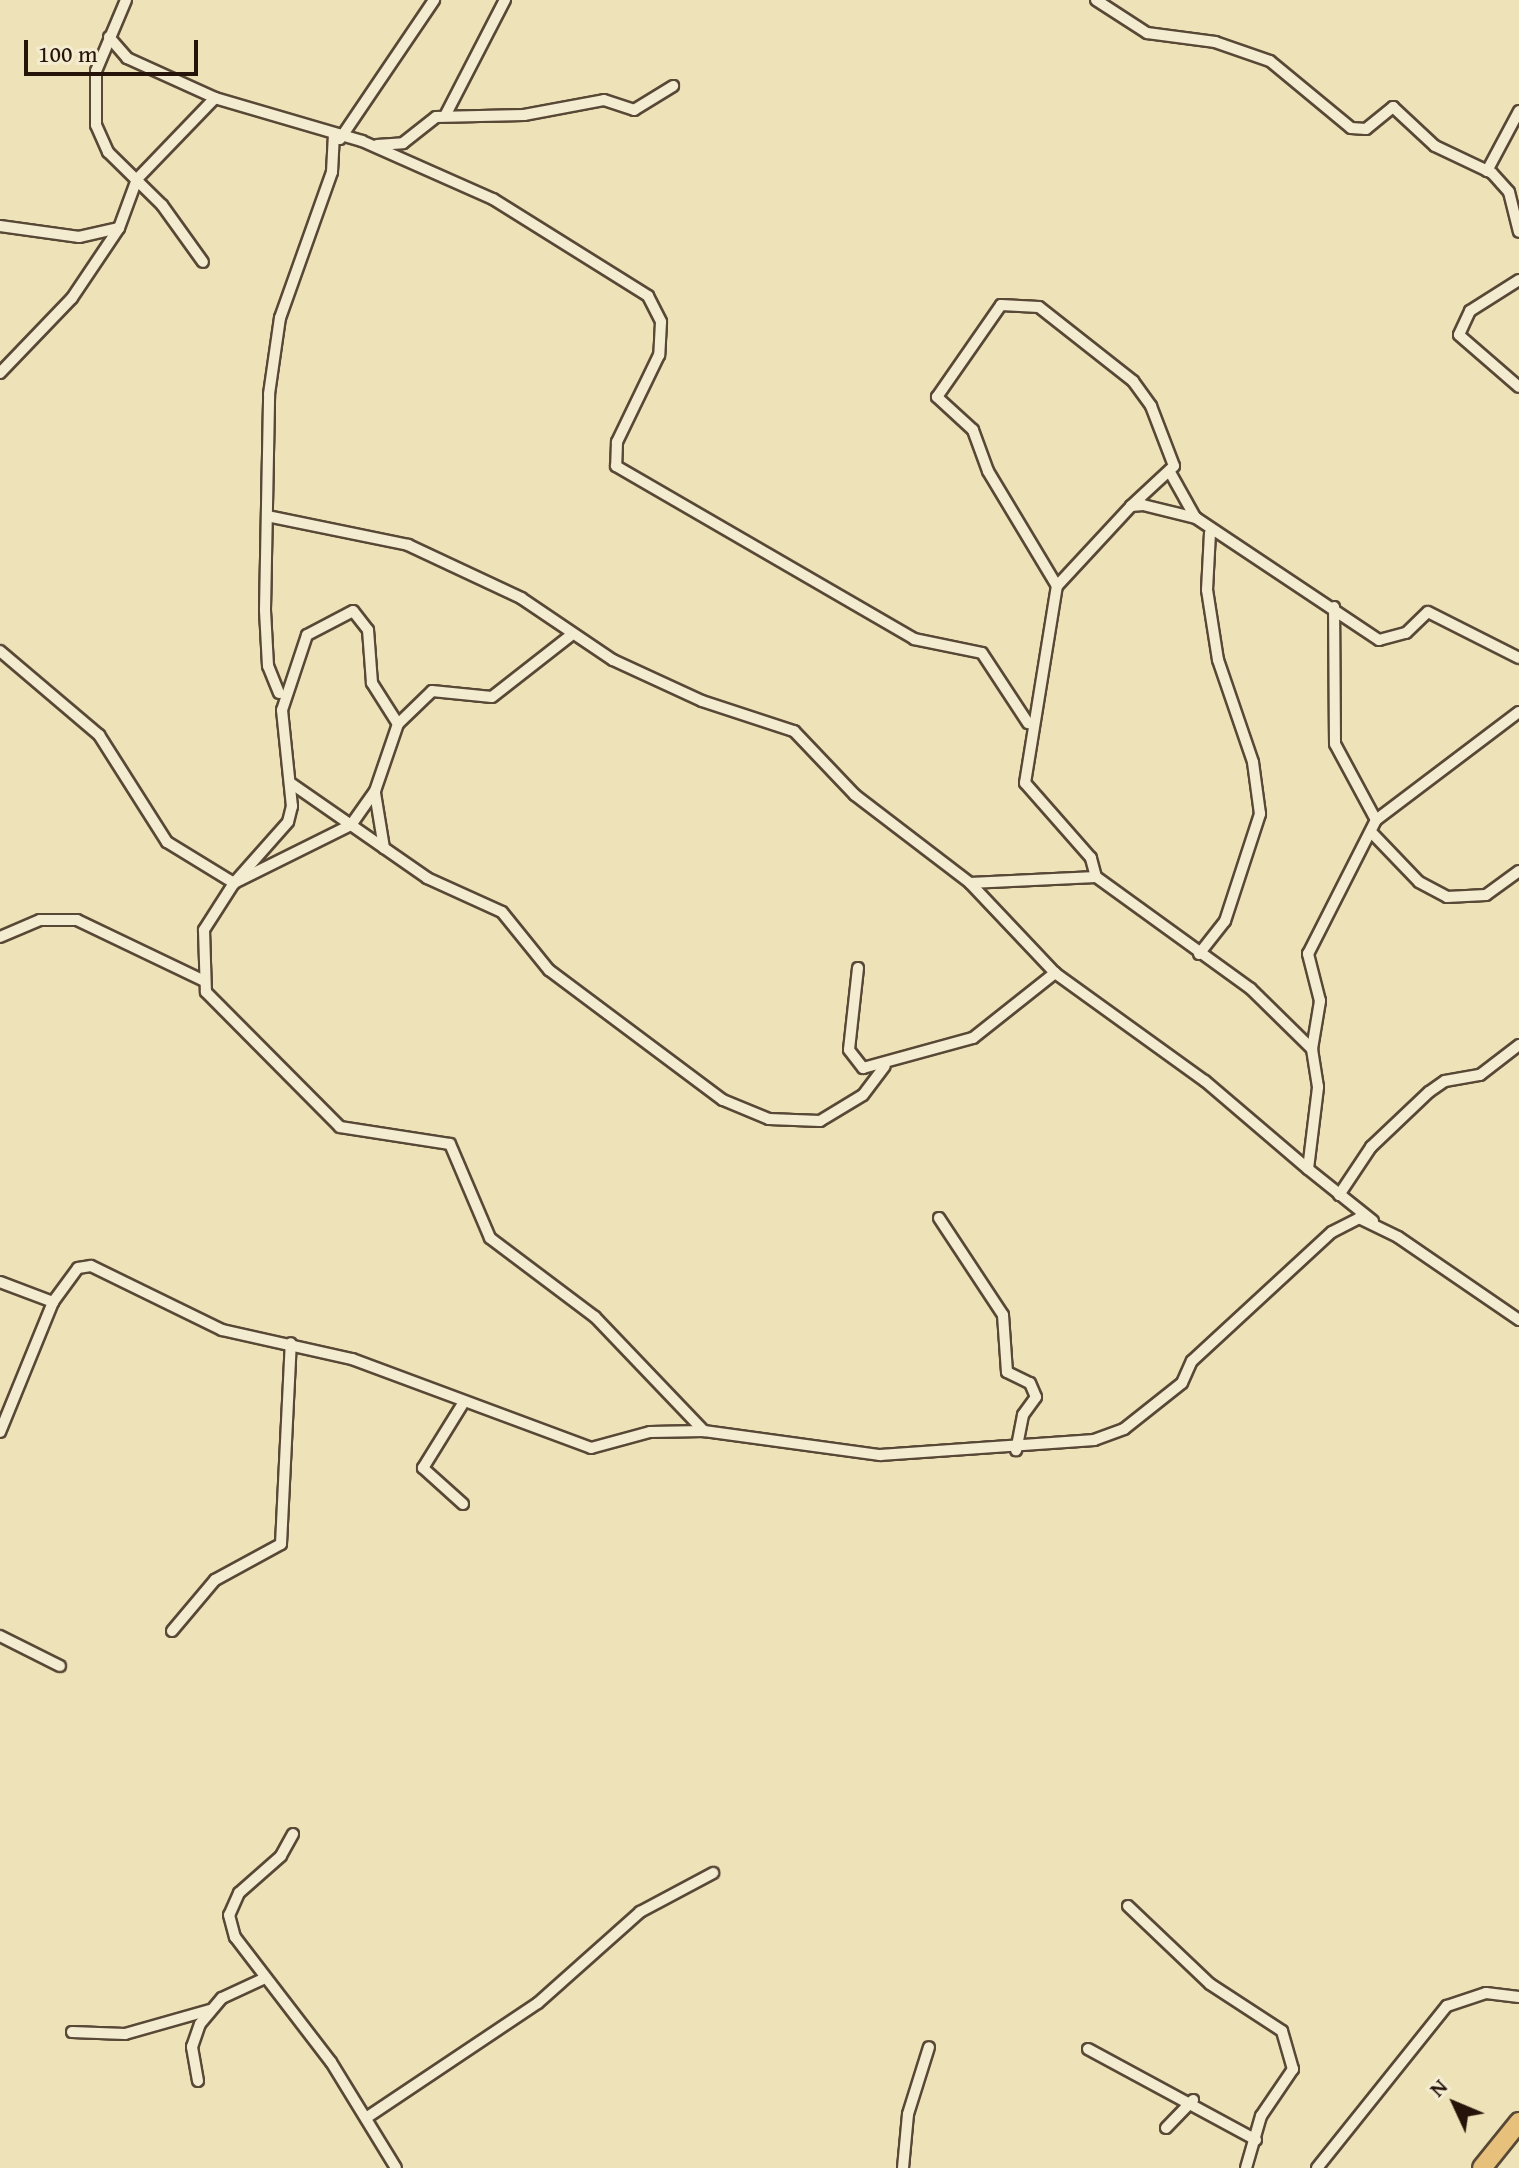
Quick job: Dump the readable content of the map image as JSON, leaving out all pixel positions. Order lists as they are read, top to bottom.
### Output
{
  "scale_bar": "100 m",
  "north": "top left"
}
